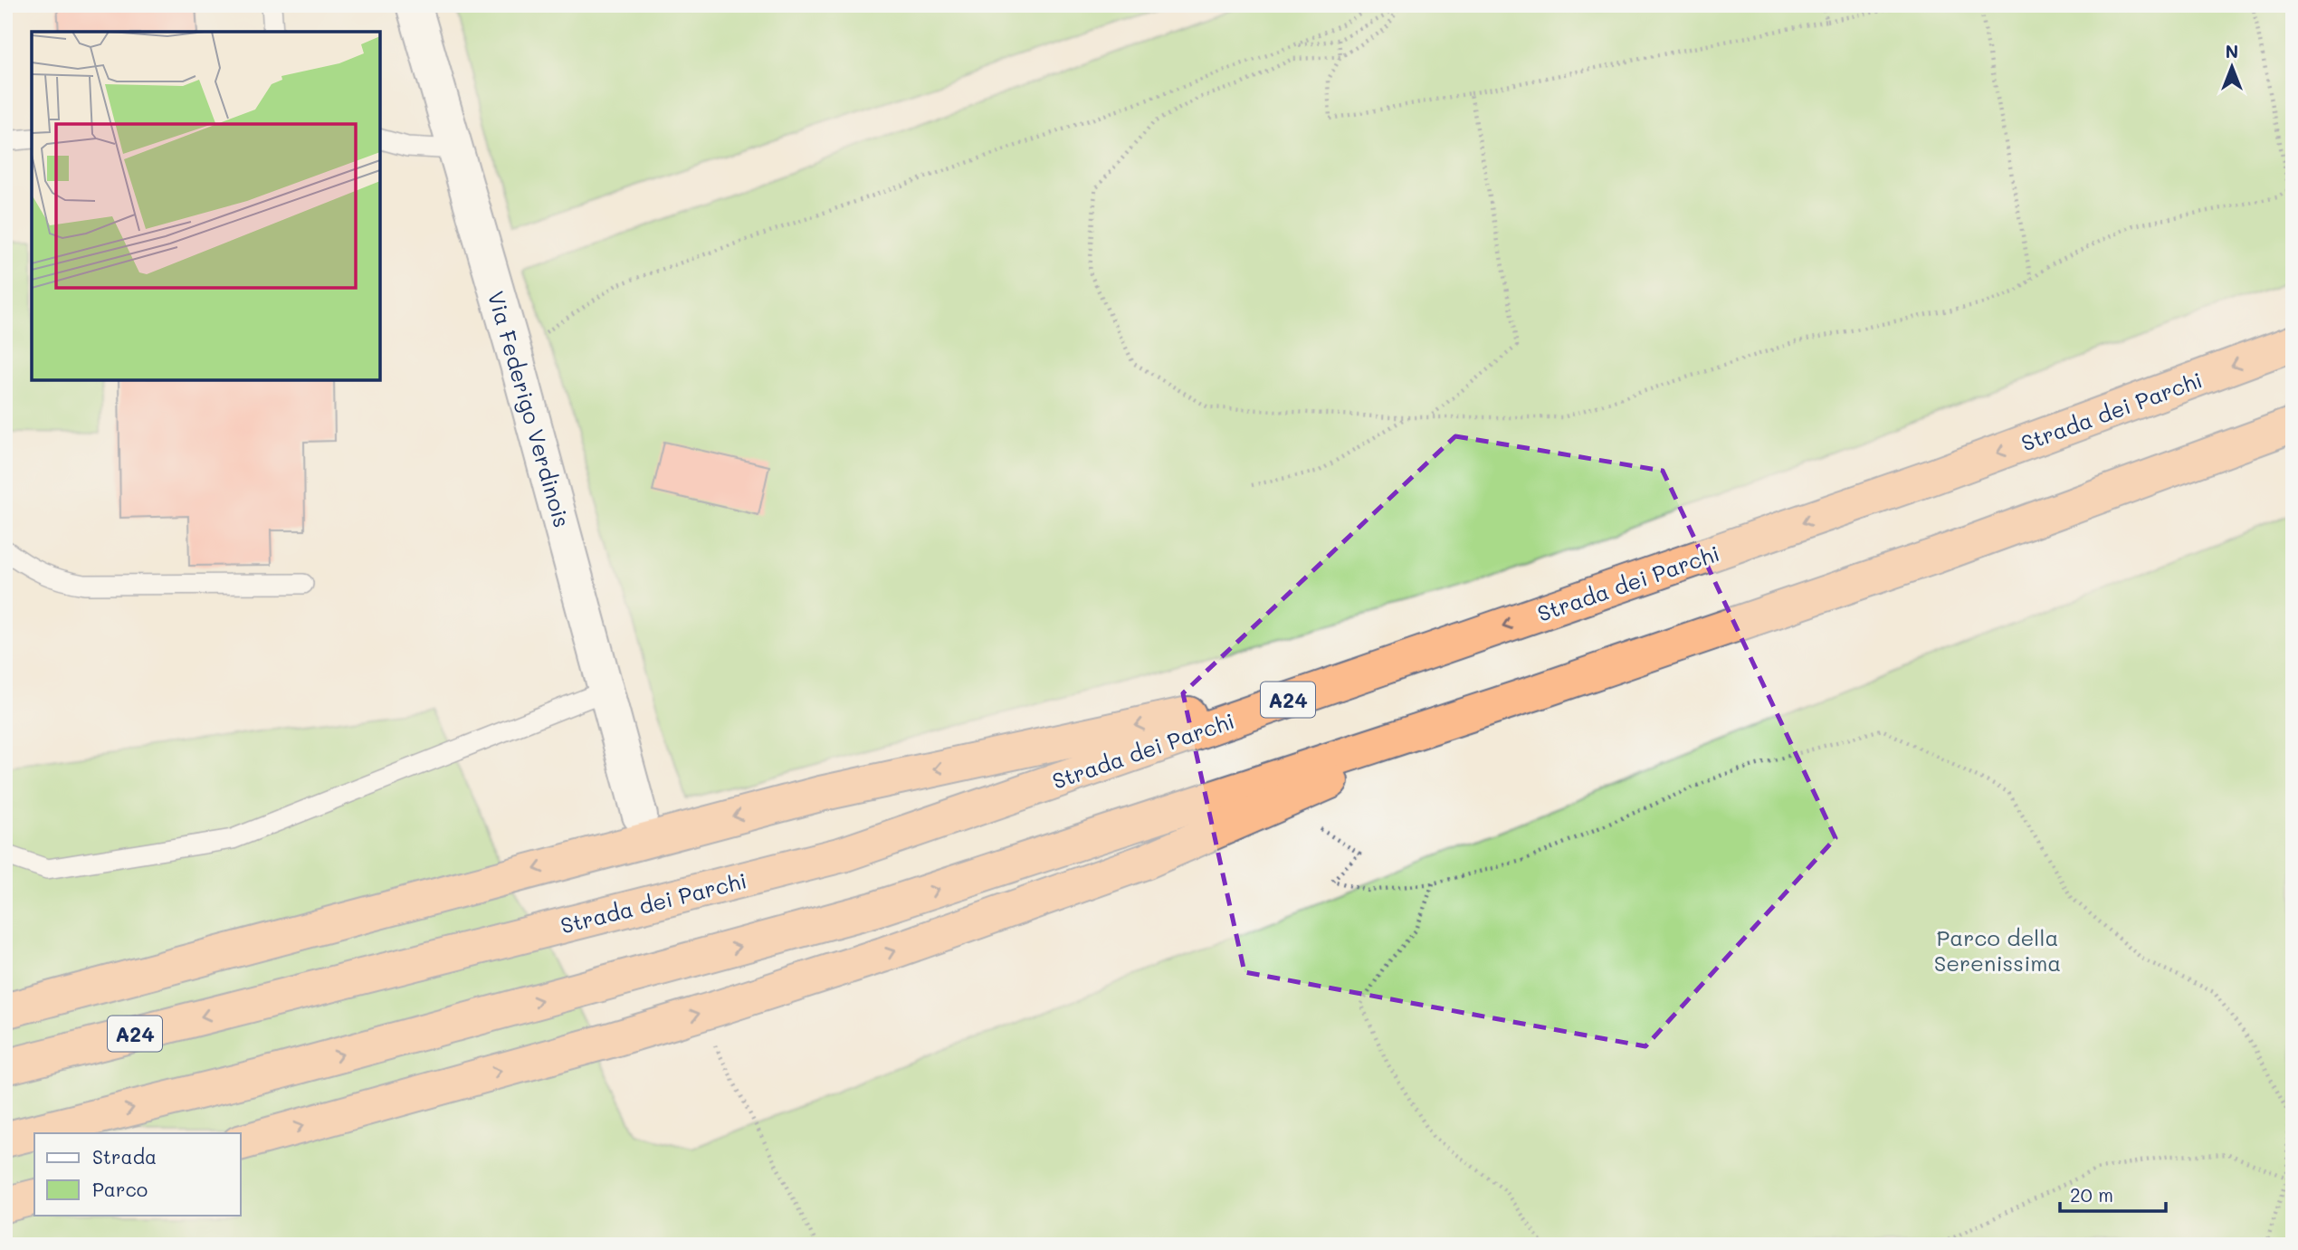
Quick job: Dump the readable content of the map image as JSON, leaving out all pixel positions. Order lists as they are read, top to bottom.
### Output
{
  "streets": {
    "highway": ["Strada dei Parchi", "A24"],
    "street": ["Via Federigo Verdinois"]
  },
  "parks": ["Parco della Serenissima"],
  "legend": ["Strada", "Parco"],
  "scale_bar": "20 m",
  "north": "top"
}
